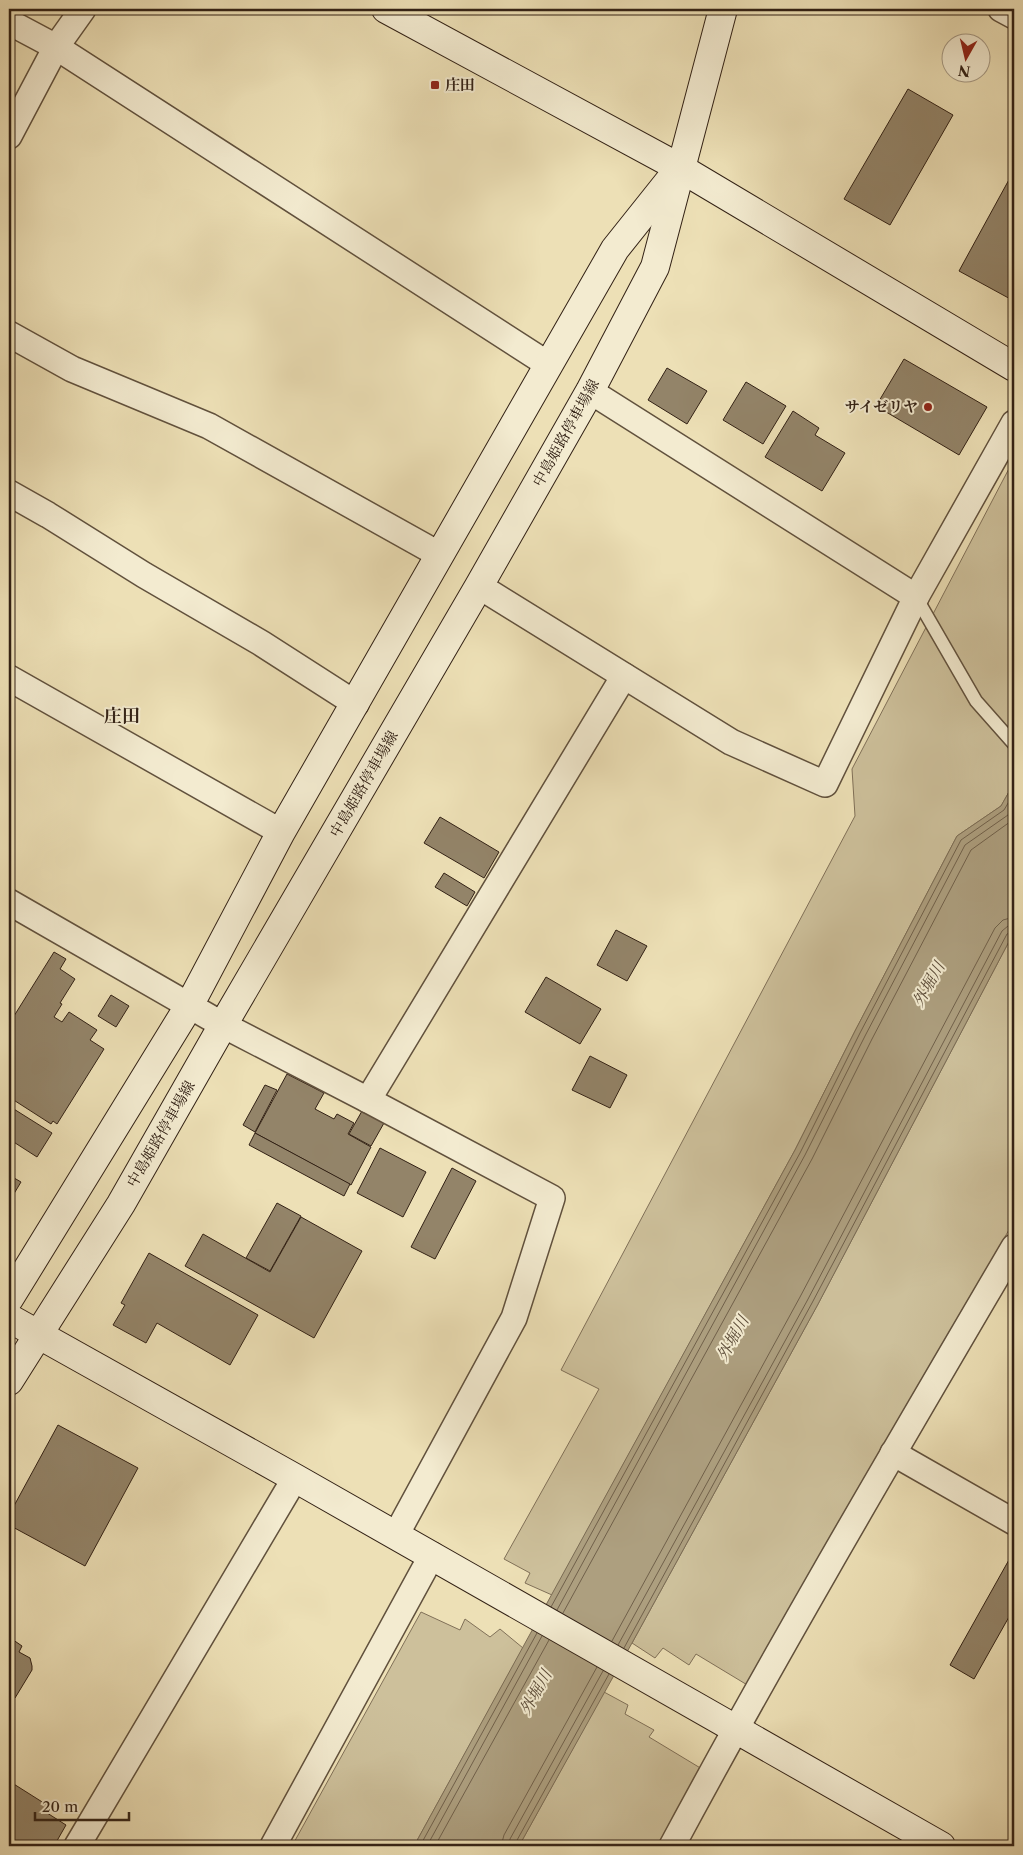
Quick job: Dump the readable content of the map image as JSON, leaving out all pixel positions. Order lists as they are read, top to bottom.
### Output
{
  "streets": {
    "main road": ["中島姫路停車場線"]
  },
  "districts": ["庄田"],
  "water": ["外堀川"],
  "places": {
    "transit": ["庄田"],
    "other": ["サイゼリヤ"]
  },
  "scale_bar": "20 m",
  "north": "bottom"
}
